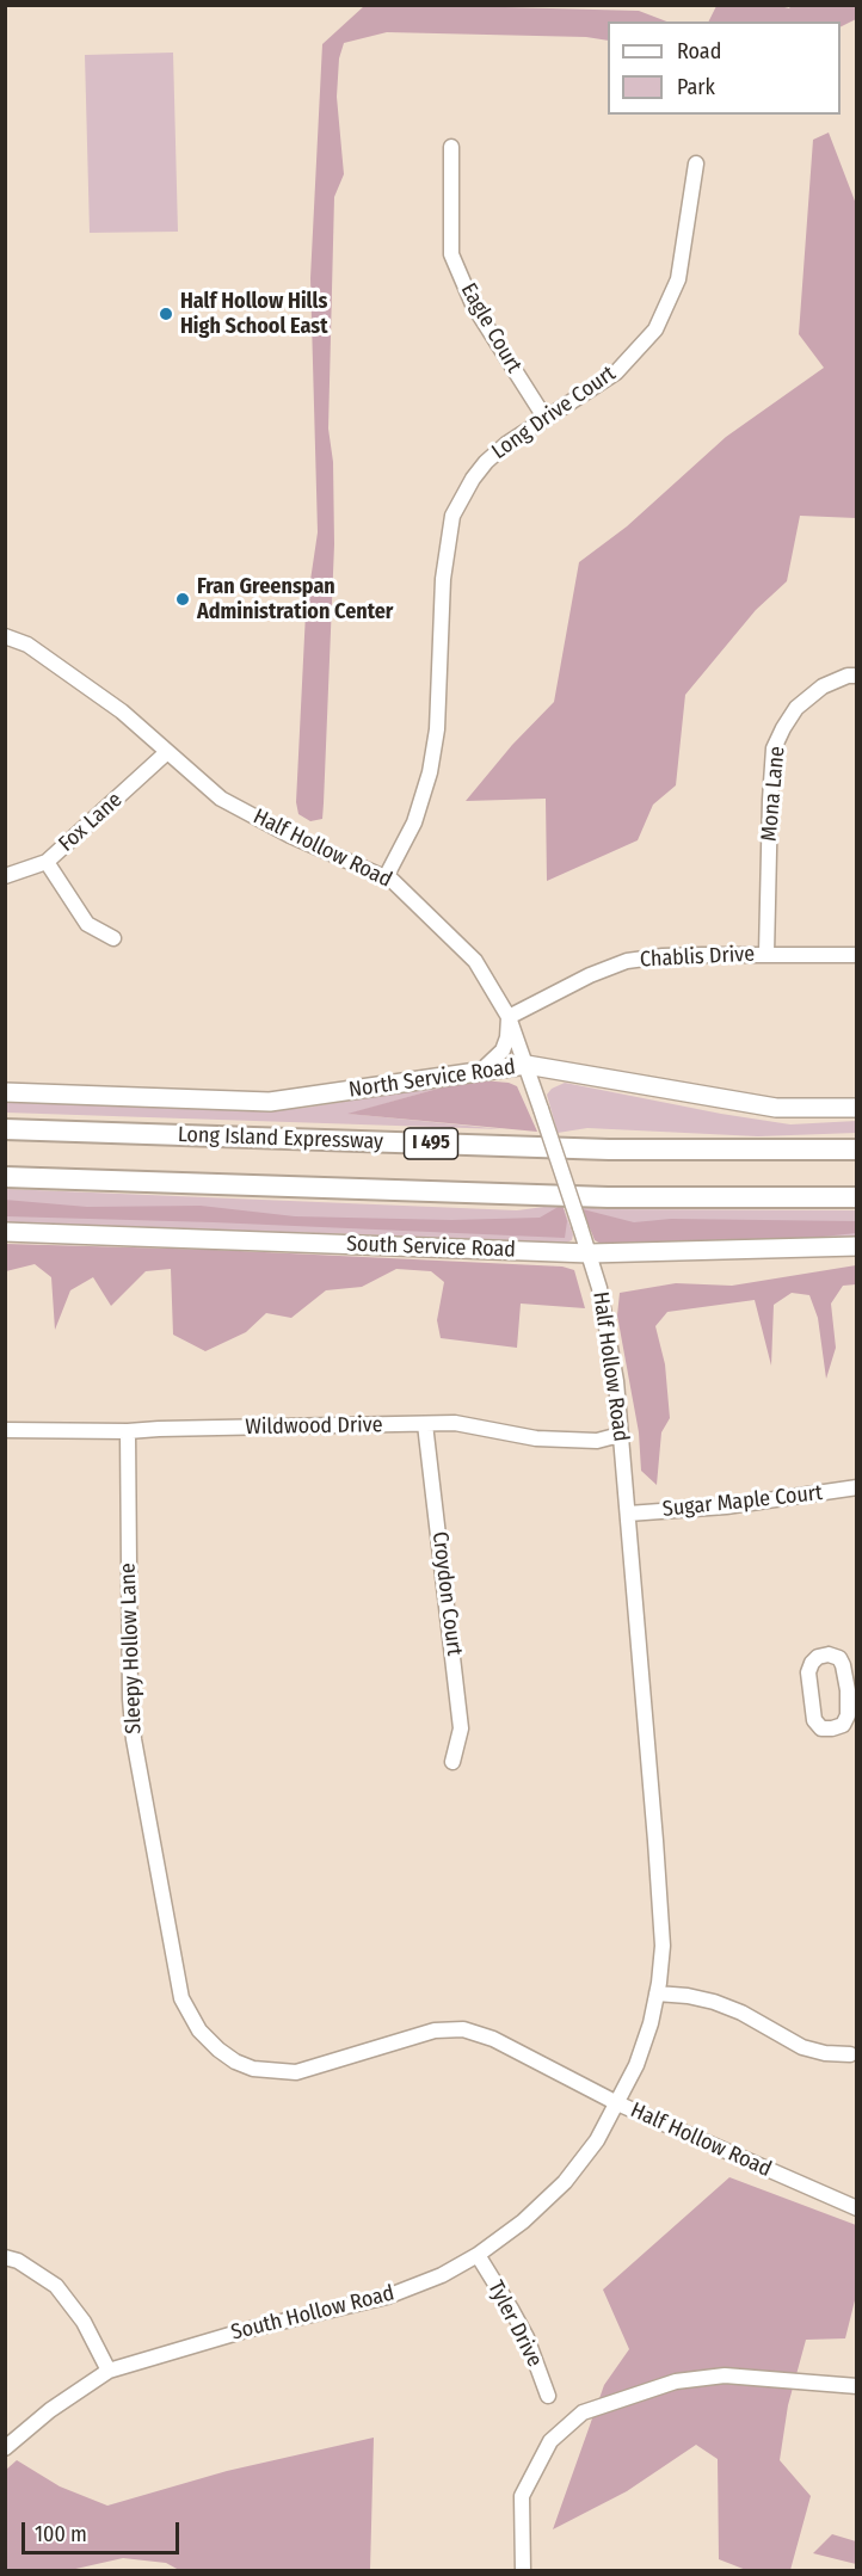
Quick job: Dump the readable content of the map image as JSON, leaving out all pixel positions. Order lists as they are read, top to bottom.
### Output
{
  "streets": {
    "highway": ["Long Island Expressway", "I 495"],
    "main road": ["North Service Road", "South Service Road"],
    "street": [
      "Eagle Court",
      "Long Drive Court",
      "Mona Lane",
      "Fox Lane",
      "Half Hollow Road",
      "Chablis Drive",
      "Wildwood Drive",
      "Sugar Maple Court",
      "Croydon Court",
      "Sleepy Hollow Lane",
      "South Hollow Road",
      "Tyler Drive"
    ]
  },
  "crossings": [
    ["Eagle Court", "Long Drive Court"],
    ["Long Drive Court", "Half Hollow Road"],
    ["Mona Lane", "Chablis Drive"],
    ["Fox Lane", "Half Hollow Road"],
    ["Half Hollow Road", "Chablis Drive"],
    ["Half Hollow Road", "North Service Road"],
    ["Half Hollow Road", "South Service Road"],
    ["Half Hollow Road", "Wildwood Drive"],
    ["Half Hollow Road", "Sugar Maple Court"],
    ["Half Hollow Road", "Sleepy Hollow Lane"],
    ["Half Hollow Road", "South Hollow Road"],
    ["Wildwood Drive", "Croydon Court"],
    ["Wildwood Drive", "Sleepy Hollow Lane"],
    ["Sleepy Hollow Lane", "South Hollow Road"],
    ["South Hollow Road", "Tyler Drive"]
  ],
  "places": ["Half Hollow Hills High School East", "Fran Greenspan Administration Center"],
  "legend": ["Road", "Park"],
  "scale_bar": "100 m"
}
